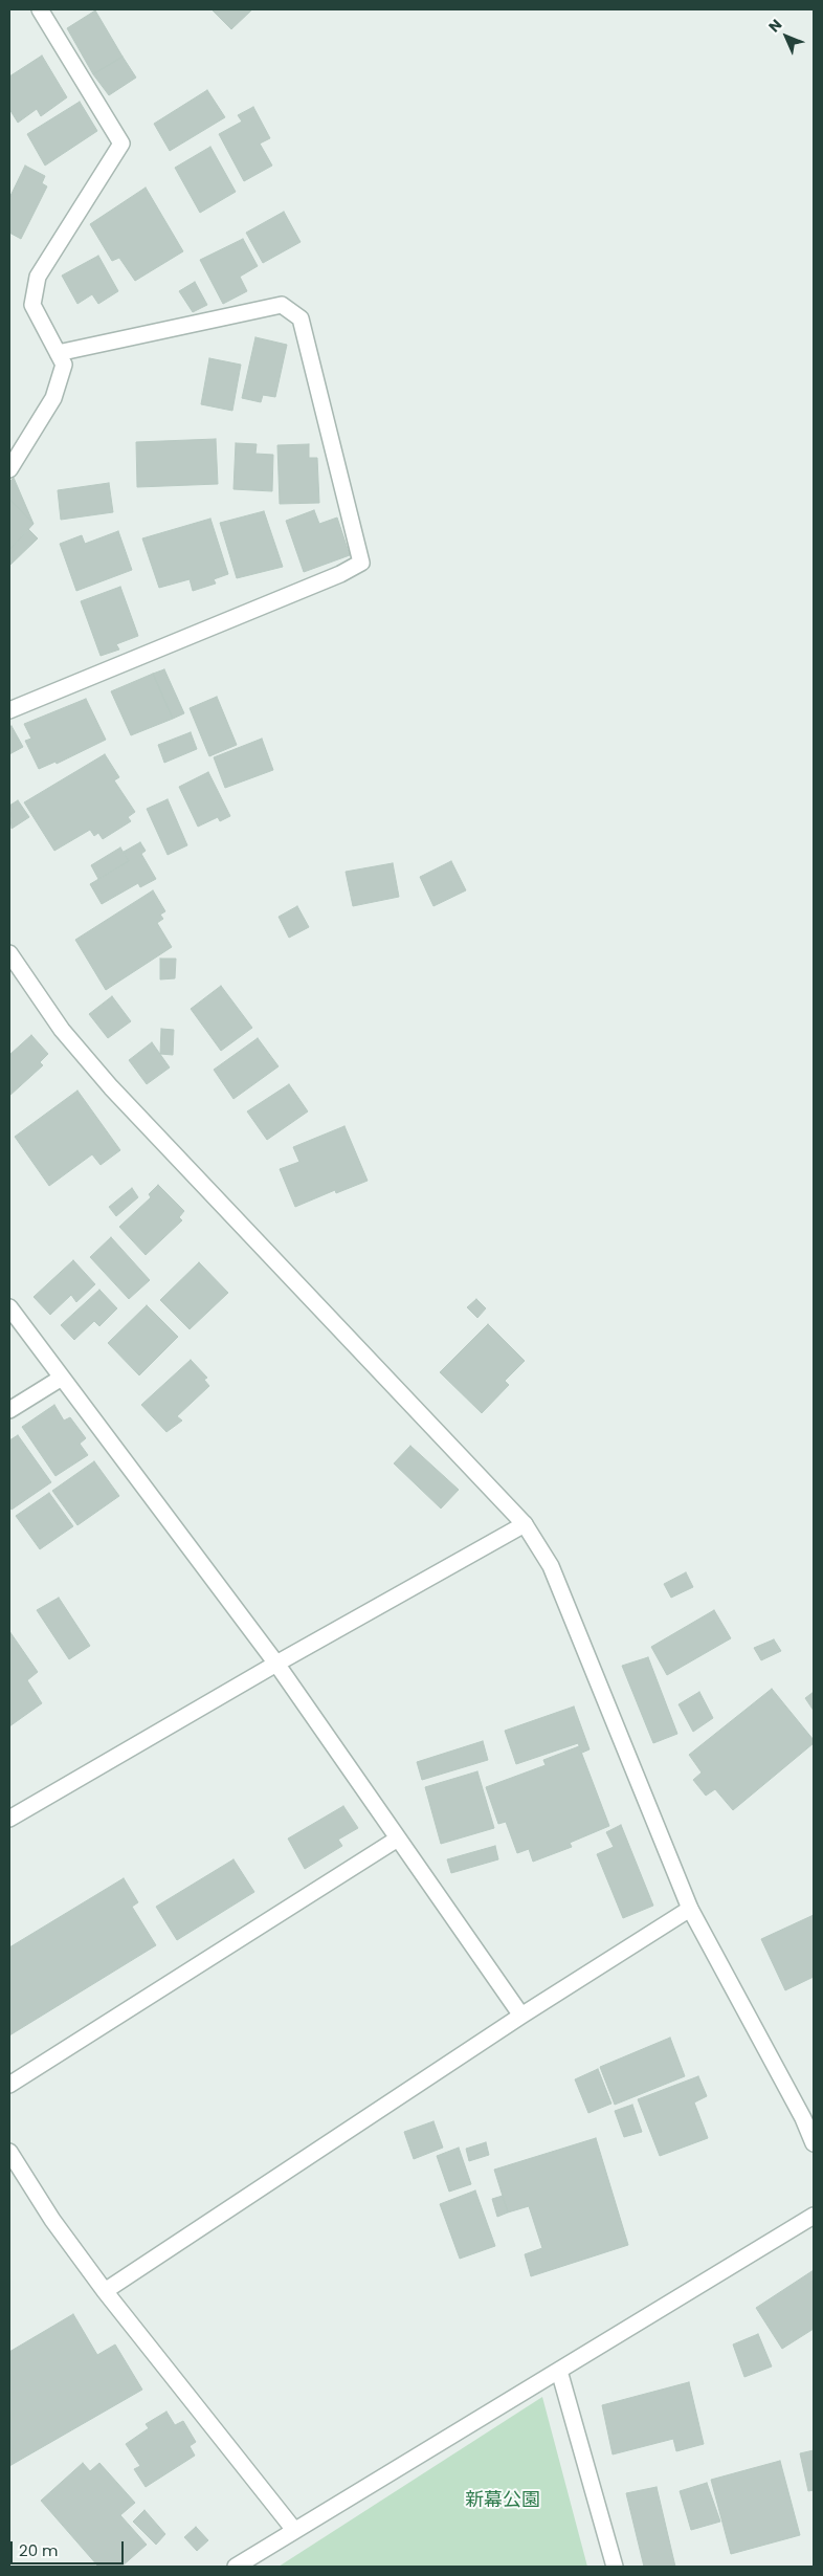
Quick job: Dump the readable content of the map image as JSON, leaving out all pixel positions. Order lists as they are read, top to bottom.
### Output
{
  "parks": ["新幕公園"],
  "scale_bar": "20 m",
  "north": "top left"
}
